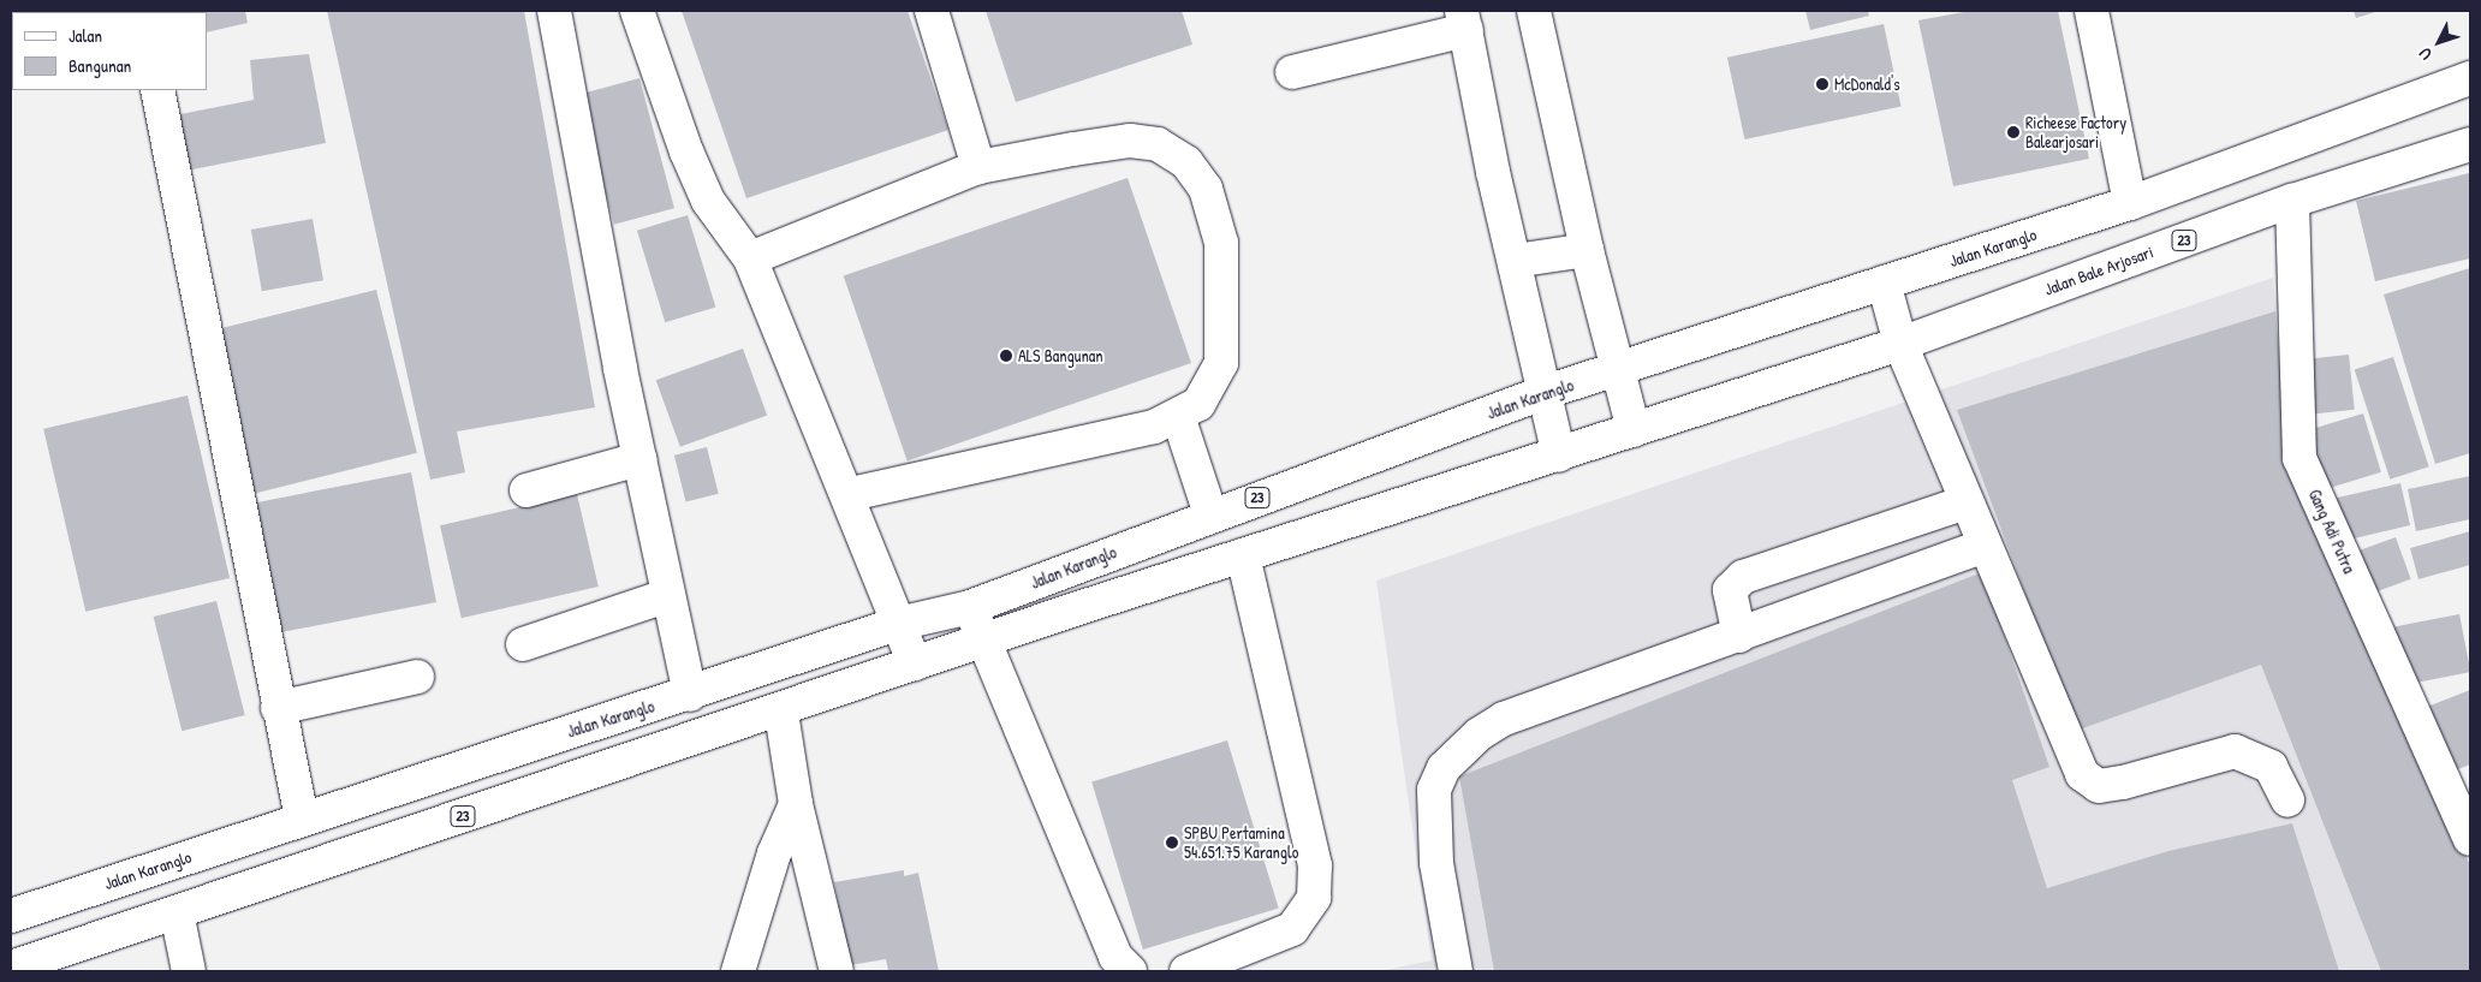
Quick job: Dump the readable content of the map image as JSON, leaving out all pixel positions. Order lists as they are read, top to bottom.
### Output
{
  "streets": {
    "main road": [
      "23",
      "Jalan Karanglo",
      "Jalan Bale Arjosari",
      "Gang Adi Putra"
    ]
  },
  "crossings": [
    ["23", "Jalan Karanglo"],
    ["23", "Jalan Bale Arjosari"],
    ["Jalan Bale Arjosari", "Gang Adi Putra"]
  ],
  "places": [
    "McDonald's",
    "Richeese Factory Balearjosari",
    "ALS Bangunan",
    "SPBU Pertamina 54.651.75 Karanglo"
  ],
  "legend": ["Jalan", "Bangunan"],
  "north": "bottom left"
}
